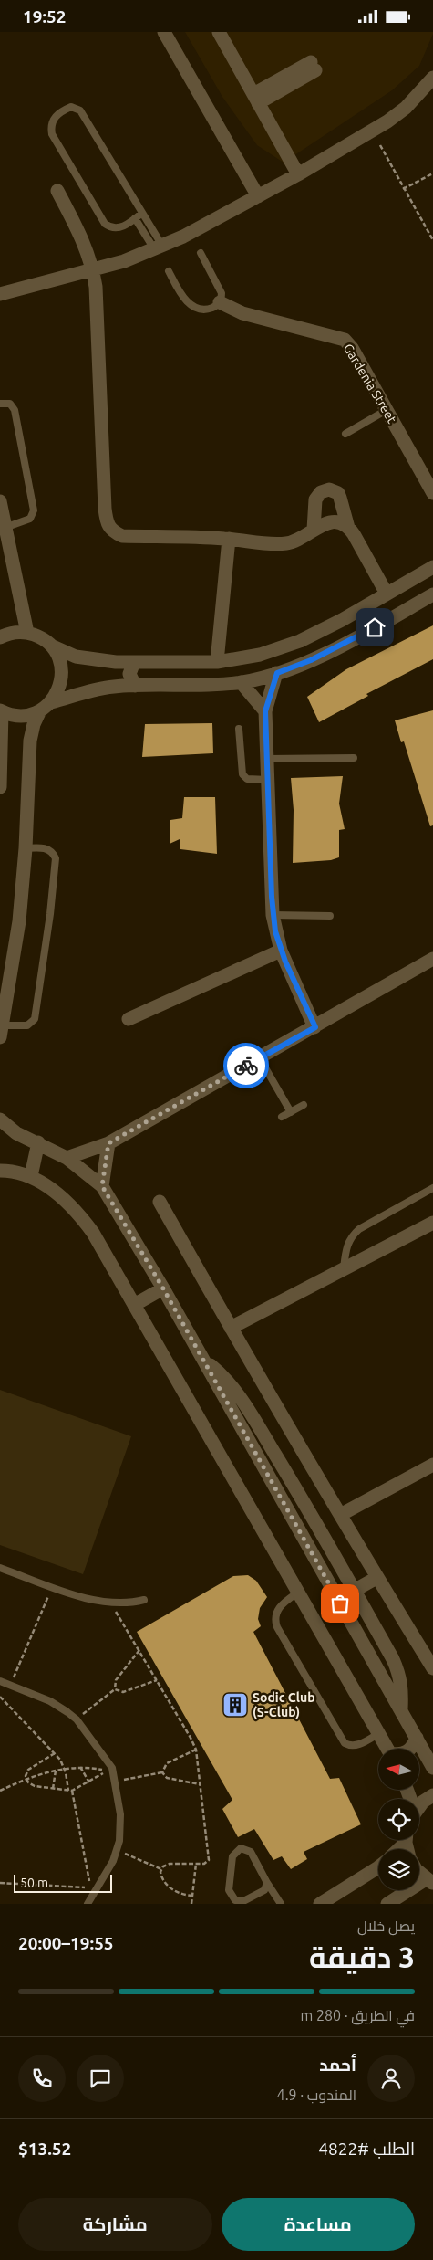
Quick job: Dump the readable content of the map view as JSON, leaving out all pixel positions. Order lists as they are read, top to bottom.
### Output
{
  "streets": {
    "street": ["Gardenia Street"]
  },
  "places": {
    "building": ["Sodic Club (S-Club)"]
  },
  "scale_bar": "50 m",
  "north": "left",
  "page": {
    "status": "19:52",
    "scale": "50 m",
    "heading": ["3 دقيقة", "يصل خلال", "19:55–20:00"],
    "panel": [
      "أحمد",
      "المندوب · 4.9",
      "الطلب #4822",
      "$13.52"
    ],
    "bar": "في الطريق · 280 m",
    "buttons": ["مساعدة", "مشاركة"]
  }
}
